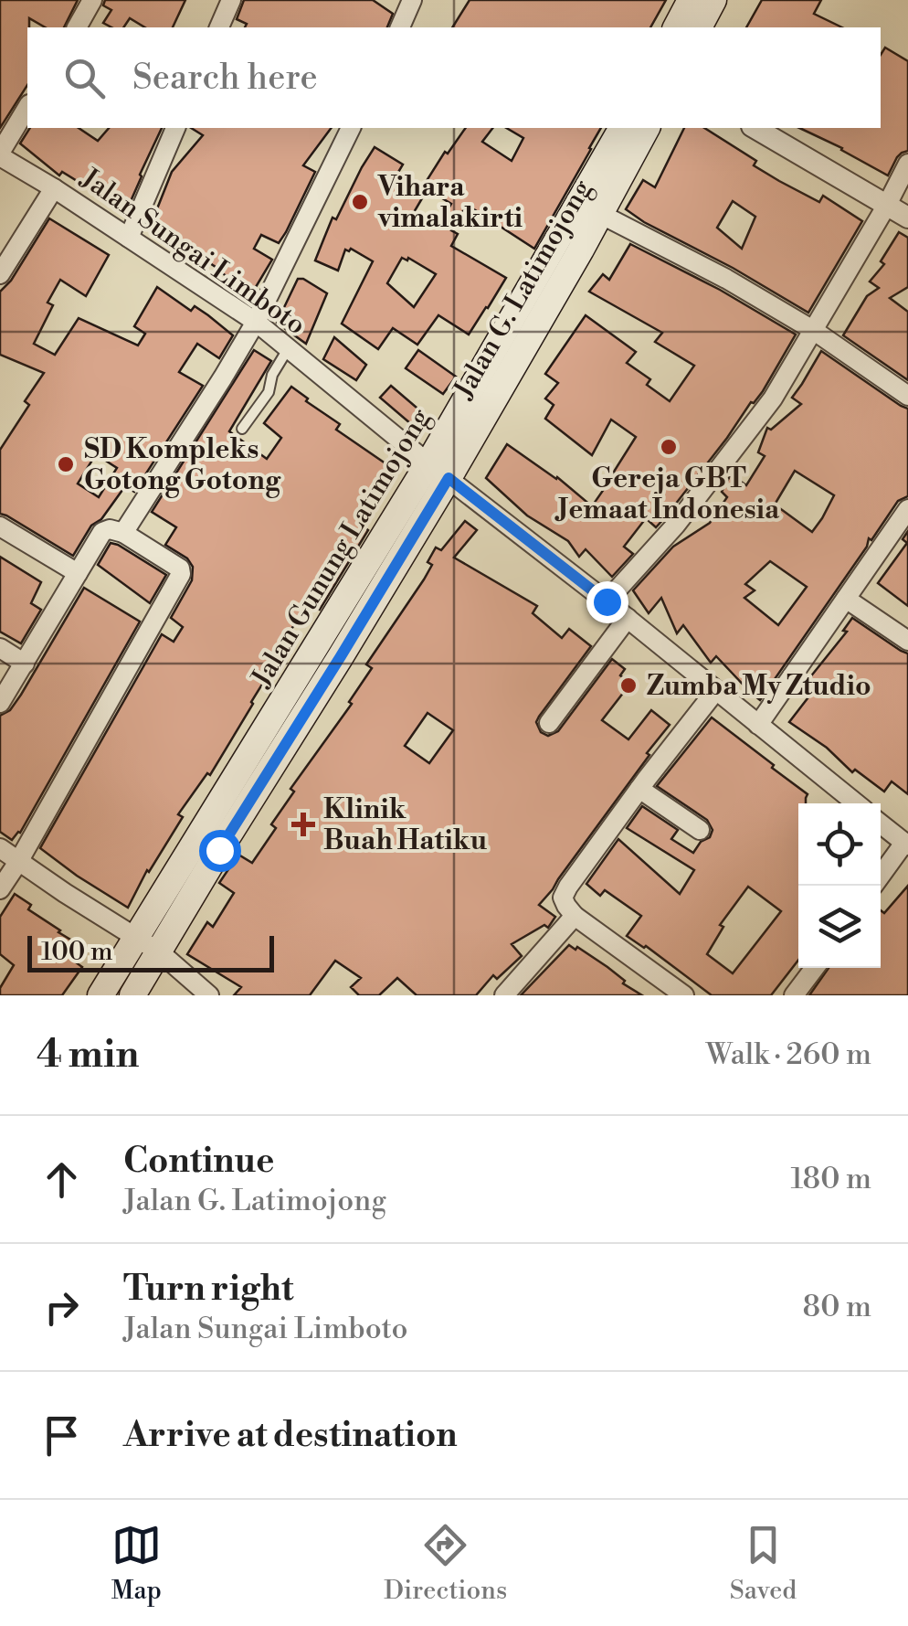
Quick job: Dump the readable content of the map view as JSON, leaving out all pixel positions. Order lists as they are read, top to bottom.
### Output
{
  "streets": {
    "main road": ["Jalan G. Latimojong", "Jalan Gunung Latimojong"],
    "street": ["Jalan Sungai Limboto"]
  },
  "crossings": [
    ["Jalan Sungai Limboto", "Jalan G. Latimojong"],
    ["Jalan Sungai Limboto", "Jalan Gunung Latimojong"],
    ["Jalan G. Latimojong", "Jalan Gunung Latimojong"]
  ],
  "places": {
    "other": [
      "Vihara vimalakirti",
      "Gereja GBT Jemaat Indonesia",
      "SD Kompleks Gotong Gotong",
      "Zumba My Ztudio"
    ],
    "health": ["Klinik Buah Hatiku"]
  },
  "scale_bar": "100 m",
  "page": {
    "search": "Search here",
    "scale": "100 m",
    "heading": ["4 min", "Walk · 260 m"],
    "list": [
      ["Continue", "Jalan G. Latimojong", "180 m"],
      ["Turn right", "Jalan Sungai Limboto", "80 m"],
      "Arrive at destination"
    ],
    "nav": ["Map", "Directions", "Saved"]
  }
}
